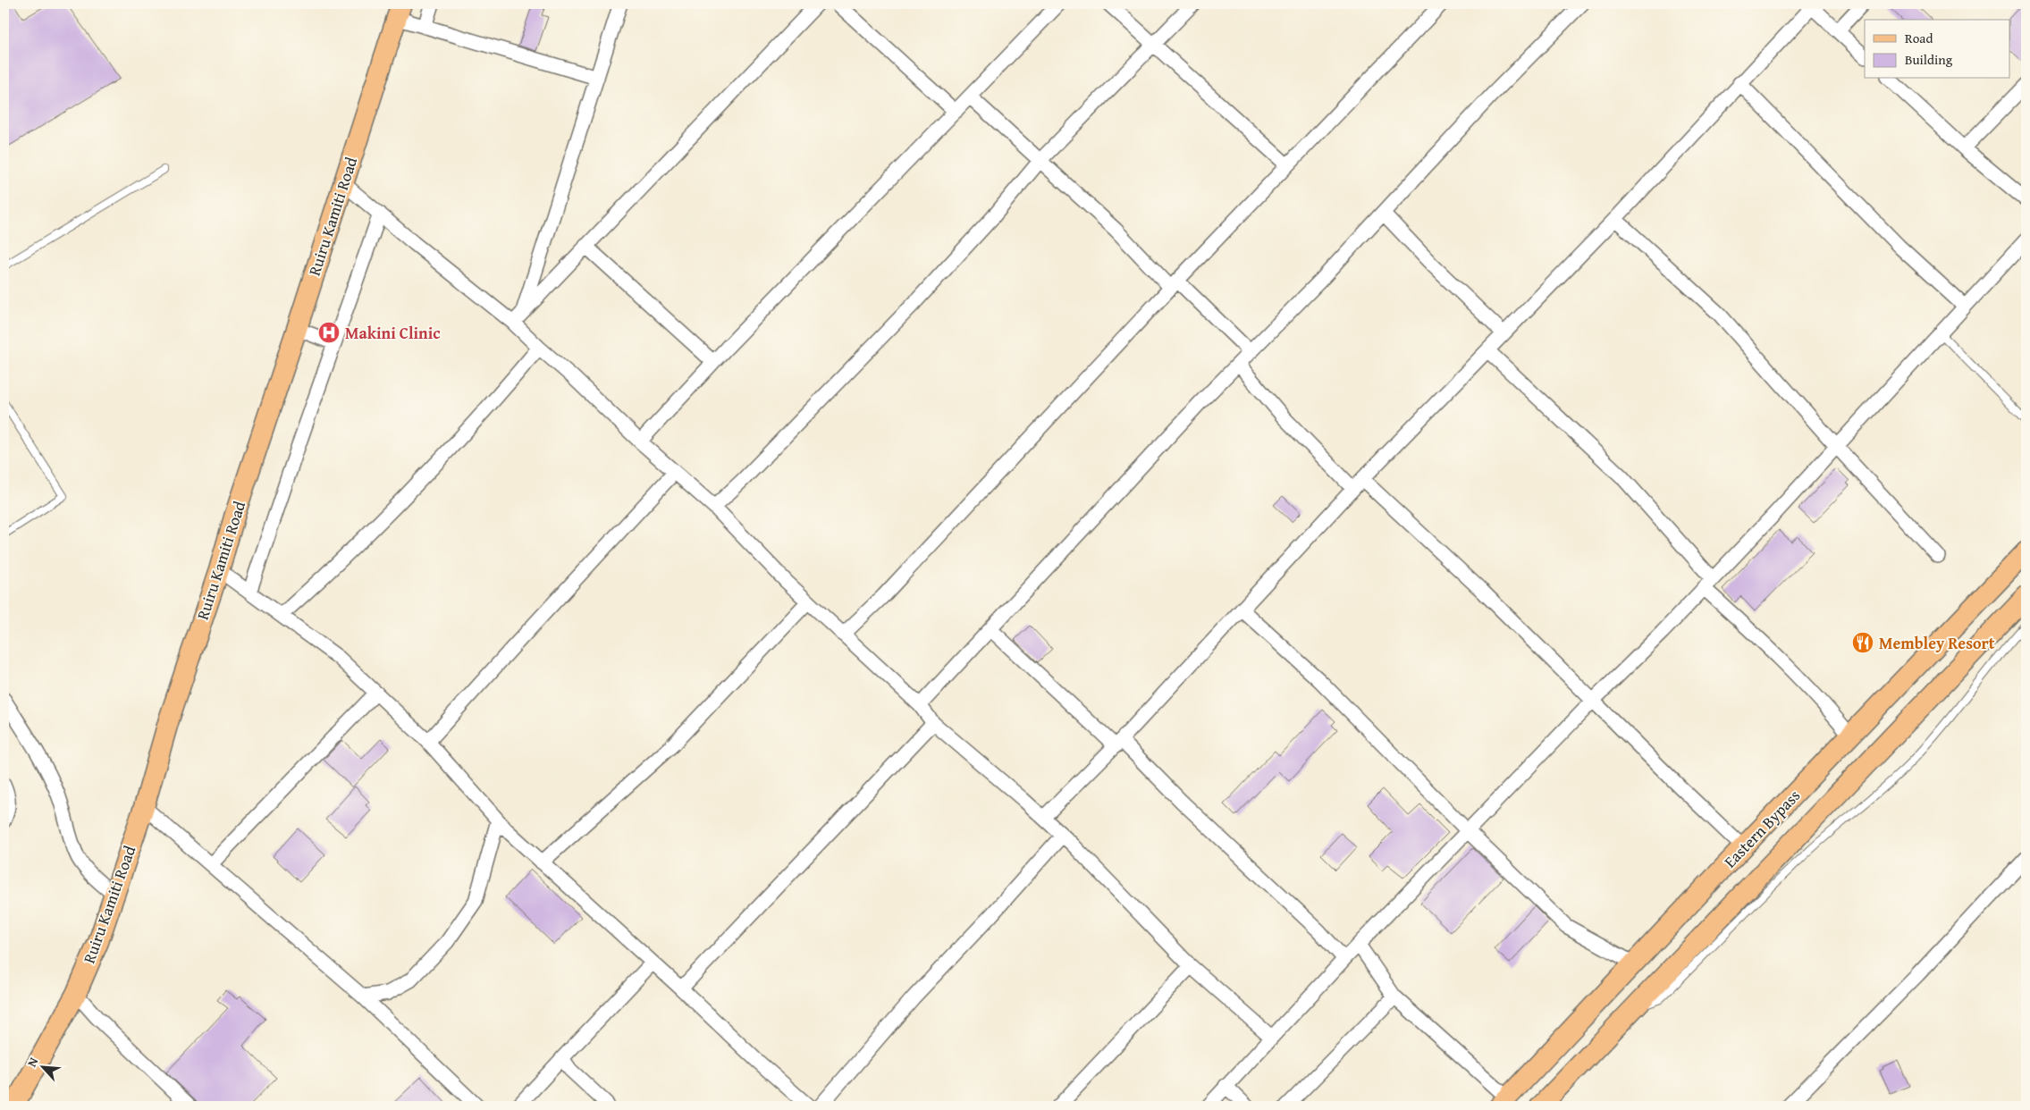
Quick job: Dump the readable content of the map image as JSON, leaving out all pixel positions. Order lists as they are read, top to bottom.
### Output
{
  "streets": {
    "main road": ["Ruiru Kamiti Road", "Eastern Bypass"]
  },
  "places": {
    "hospital": ["Makini Clinic"],
    "restaurant": ["Membley Resort"]
  },
  "legend": ["Road", "Building"],
  "north": "top left"
}
